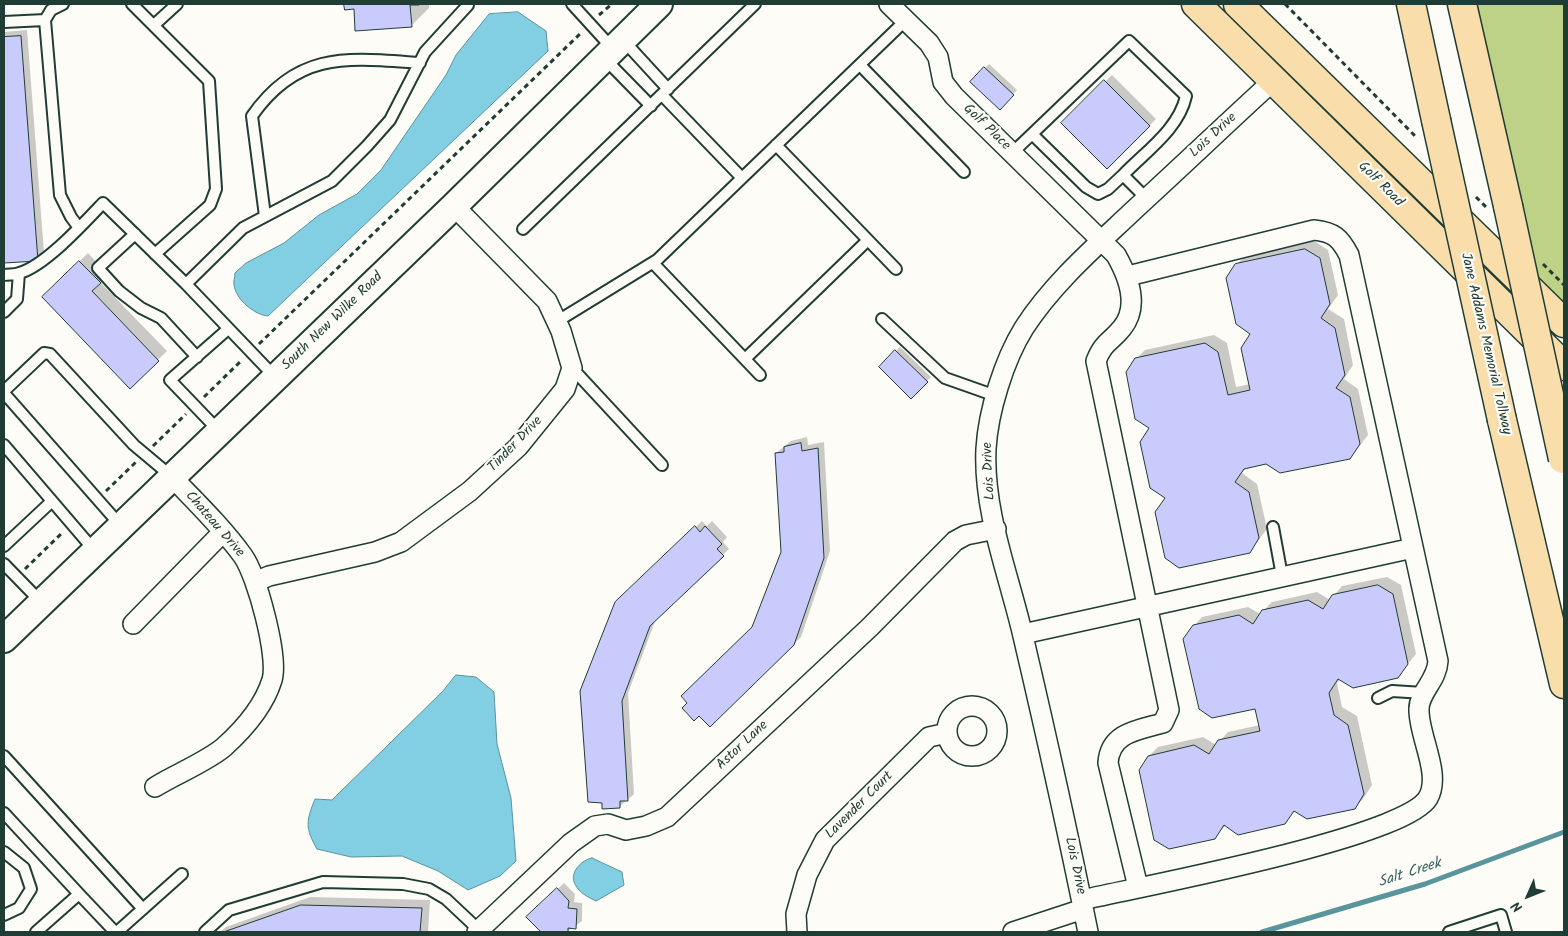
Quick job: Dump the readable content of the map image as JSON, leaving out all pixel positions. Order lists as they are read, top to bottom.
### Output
{
  "streets": {
    "main road": ["Golf Road", "South New Wilke Road", "Jane Addams Memorial Tollway"],
    "street": [
      "Golf Place",
      "Lois Drive",
      "Tinder Drive",
      "Chateau Drive",
      "Astor Lane",
      "Lavender Court"
    ]
  },
  "crossings": [
    ["Golf Place", "Lois Drive"],
    ["Lois Drive", "Golf Road"],
    ["Lois Drive", "Astor Lane"],
    ["South New Wilke Road", "Chateau Drive"],
    ["Tinder Drive", "Chateau Drive"]
  ],
  "water": ["Salt Creek"],
  "north": "bottom left"
}
